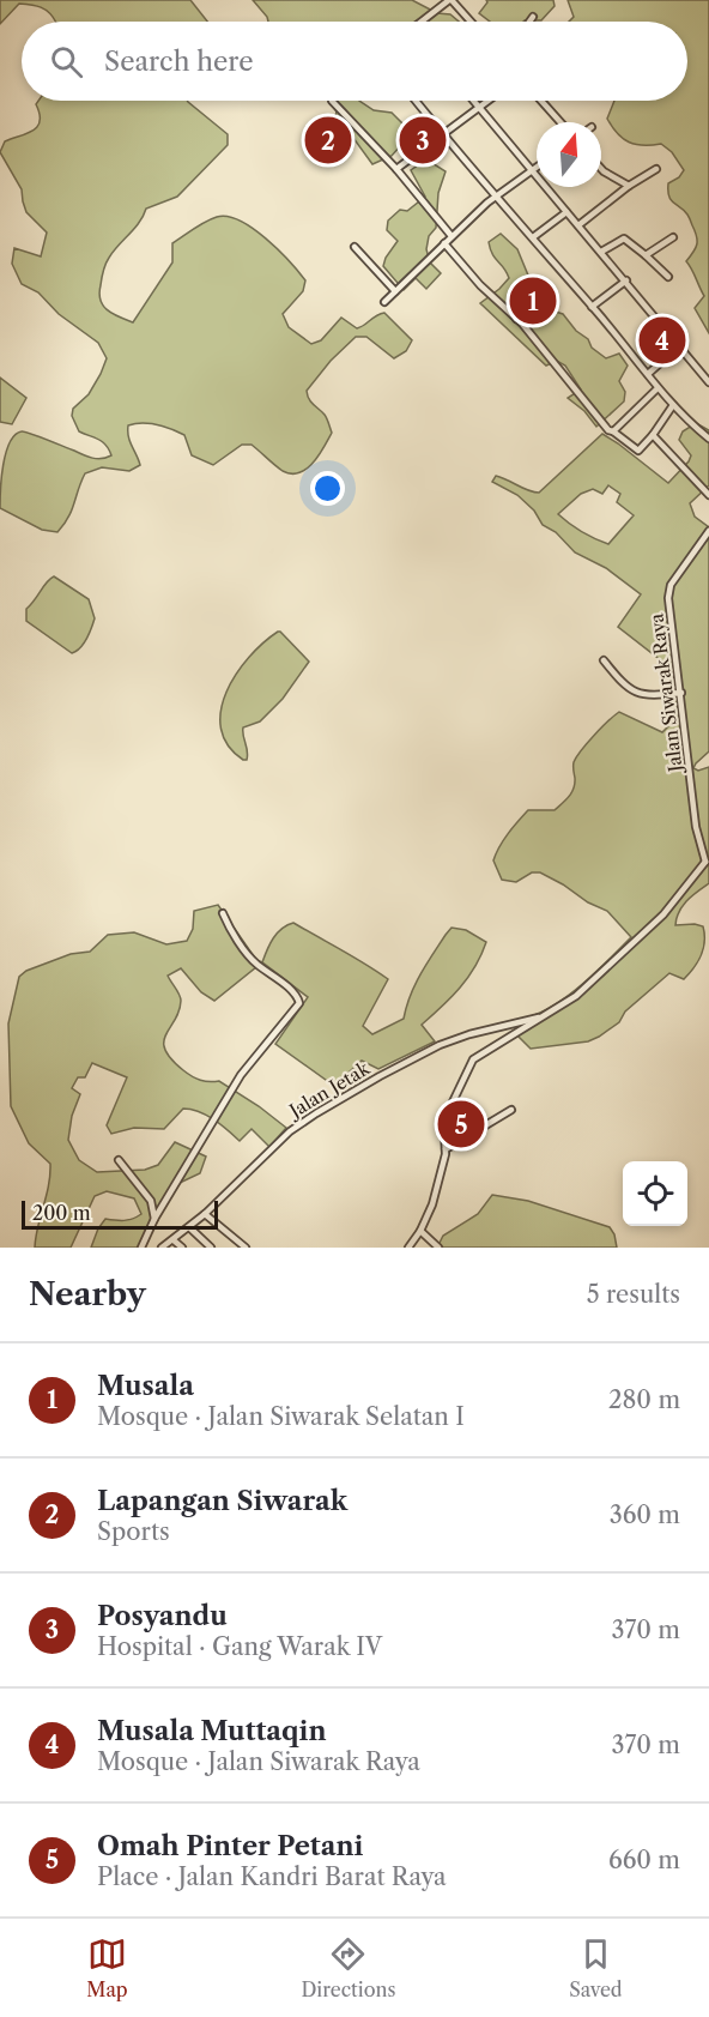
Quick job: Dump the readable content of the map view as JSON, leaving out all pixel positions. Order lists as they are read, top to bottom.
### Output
{
  "streets": {
    "street": ["Jalan Siwarak Raya", "Jalan Jetak"]
  },
  "scale_bar": "200 m",
  "north": "top",
  "page": {
    "search": "Search here",
    "pins": [
      "2",
      "3",
      "1",
      "4",
      "5"
    ],
    "scale": "200 m",
    "heading": ["Nearby", "5 results"],
    "list": [
      {
        "mark": "1",
        "name": "Musala",
        "note": "Mosque · Jalan Siwarak Selatan I",
        "value": "280 m"
      },
      {
        "mark": "2",
        "name": "Lapangan Siwarak",
        "note": "Sports",
        "value": "360 m"
      },
      {
        "mark": "3",
        "name": "Posyandu",
        "note": "Hospital · Gang Warak IV",
        "value": "370 m"
      },
      {
        "mark": "4",
        "name": "Musala Muttaqin",
        "note": "Mosque · Jalan Siwarak Raya",
        "value": "370 m"
      },
      {
        "mark": "5",
        "name": "Omah Pinter Petani",
        "note": "Place · Jalan Kandri Barat Raya",
        "value": "660 m"
      }
    ],
    "nav": ["Map", "Directions", "Saved"]
  }
}
